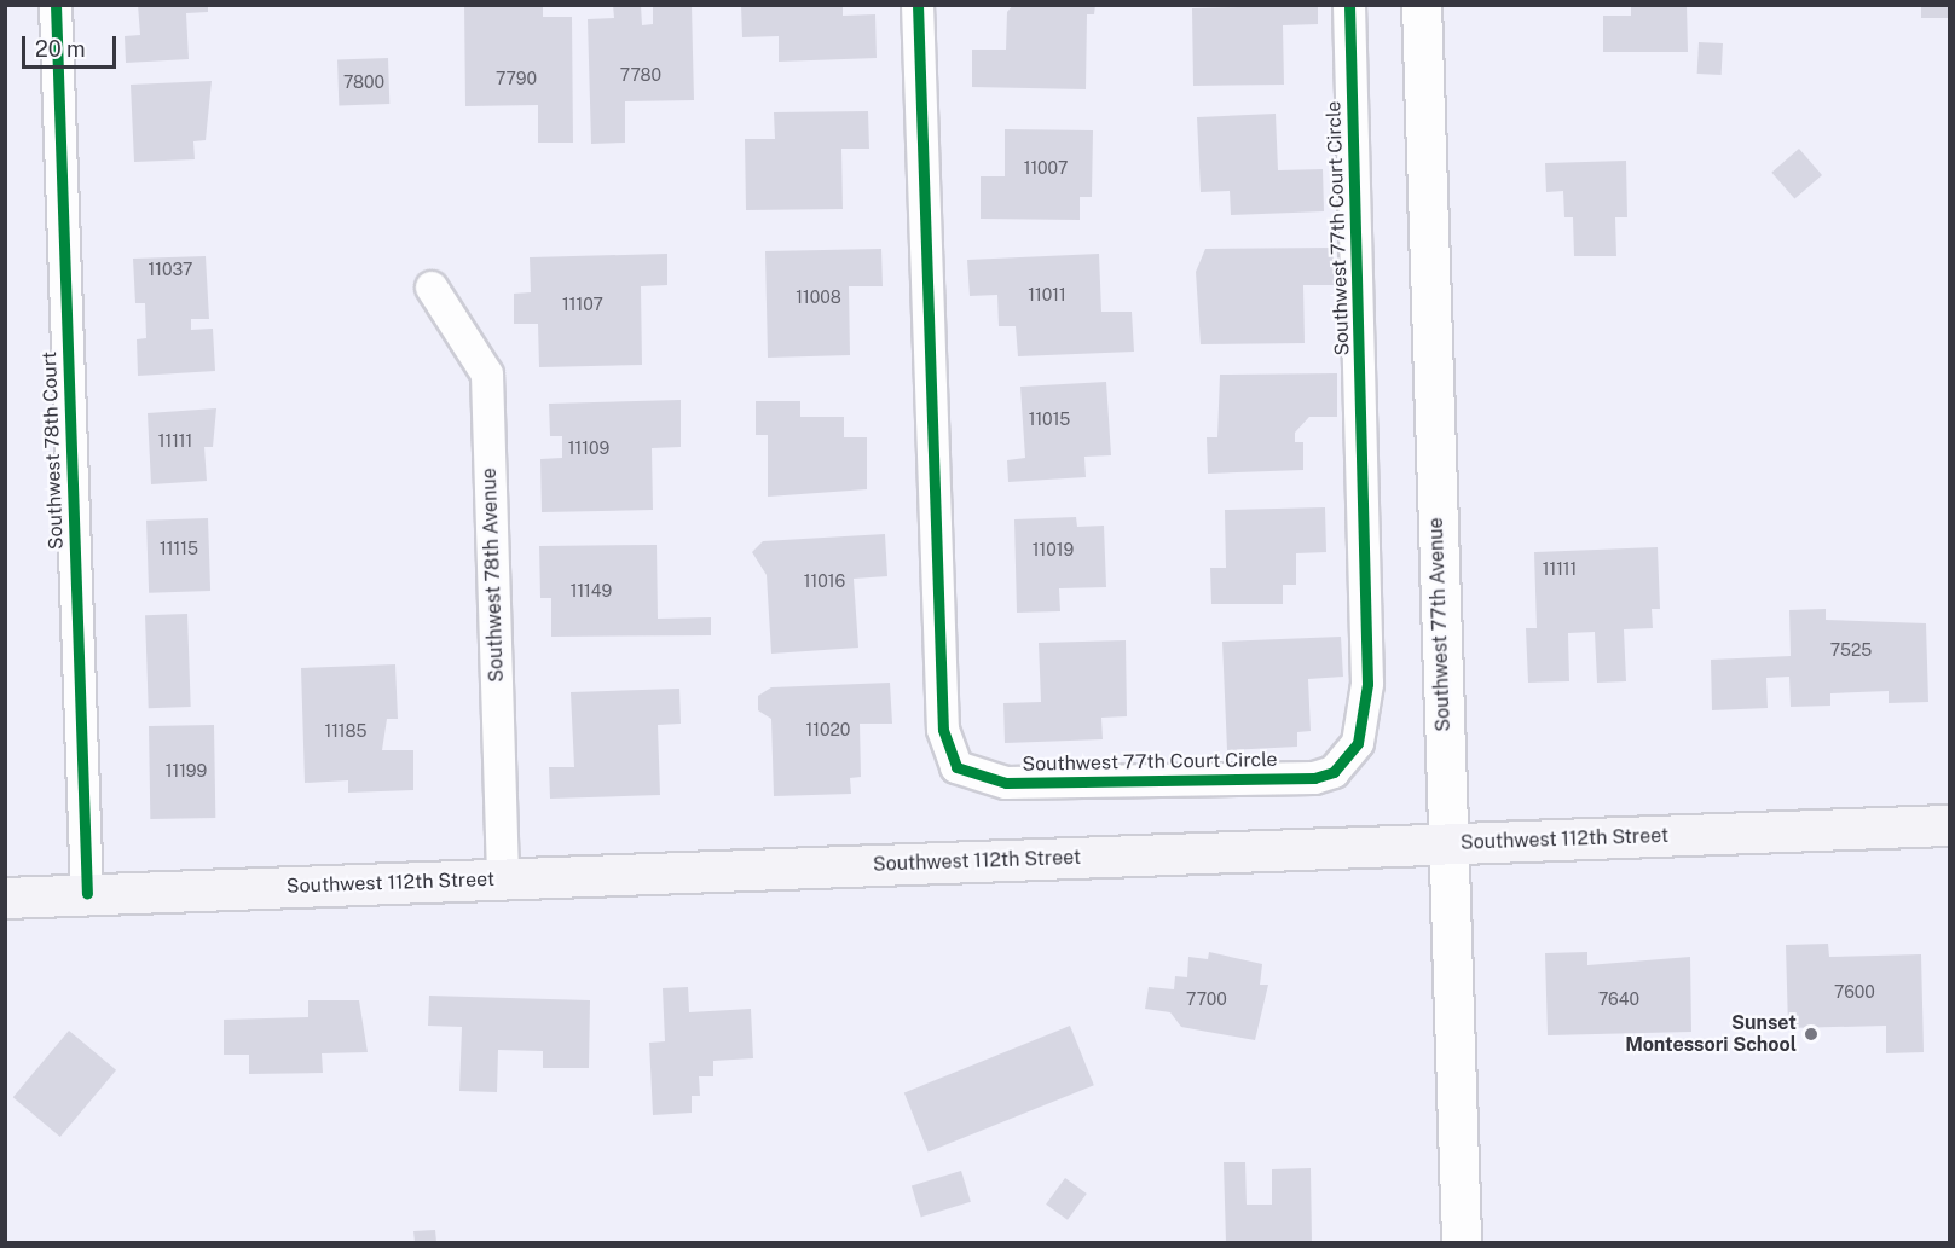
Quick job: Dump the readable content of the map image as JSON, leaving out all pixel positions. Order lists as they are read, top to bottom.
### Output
{
  "streets": {
    "main road": ["Southwest 112th Street"],
    "street": [
      "Southwest 77th Court Circle",
      "Southwest 78th Court",
      "Southwest 78th Avenue",
      "Southwest 77th Avenue"
    ]
  },
  "crossings": [
    ["Southwest 78th Court", "Southwest 112th Street"],
    ["Southwest 78th Avenue", "Southwest 112th Street"],
    ["Southwest 77th Avenue", "Southwest 112th Street"]
  ],
  "places": ["Sunset Montessori School"],
  "house_numbers": [
    "7780",
    "7790",
    "7800",
    "11007",
    "11037",
    "11011",
    "11008",
    "11107",
    "11015",
    "11111",
    "11109",
    "11115",
    "11019",
    "11111",
    "11016",
    "11149",
    "7525",
    "11020",
    "11185",
    "11199",
    "7600",
    "7700",
    "7640"
  ],
  "scale_bar": "20 m"
}
